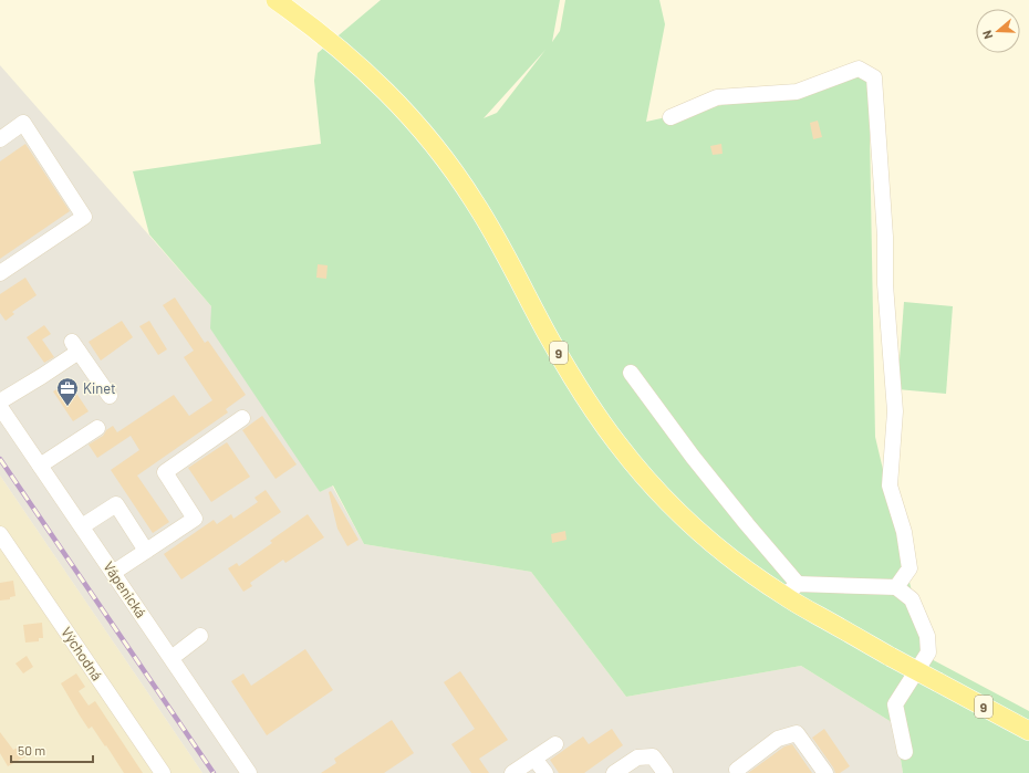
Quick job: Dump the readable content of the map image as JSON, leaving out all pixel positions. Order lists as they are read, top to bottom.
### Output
{
  "streets": {
    "main road": ["9"],
    "street": ["Vápenická", "Východná"]
  },
  "places": {
    "office": ["Kinet"]
  },
  "scale_bar": "50 m",
  "north": "left"
}
